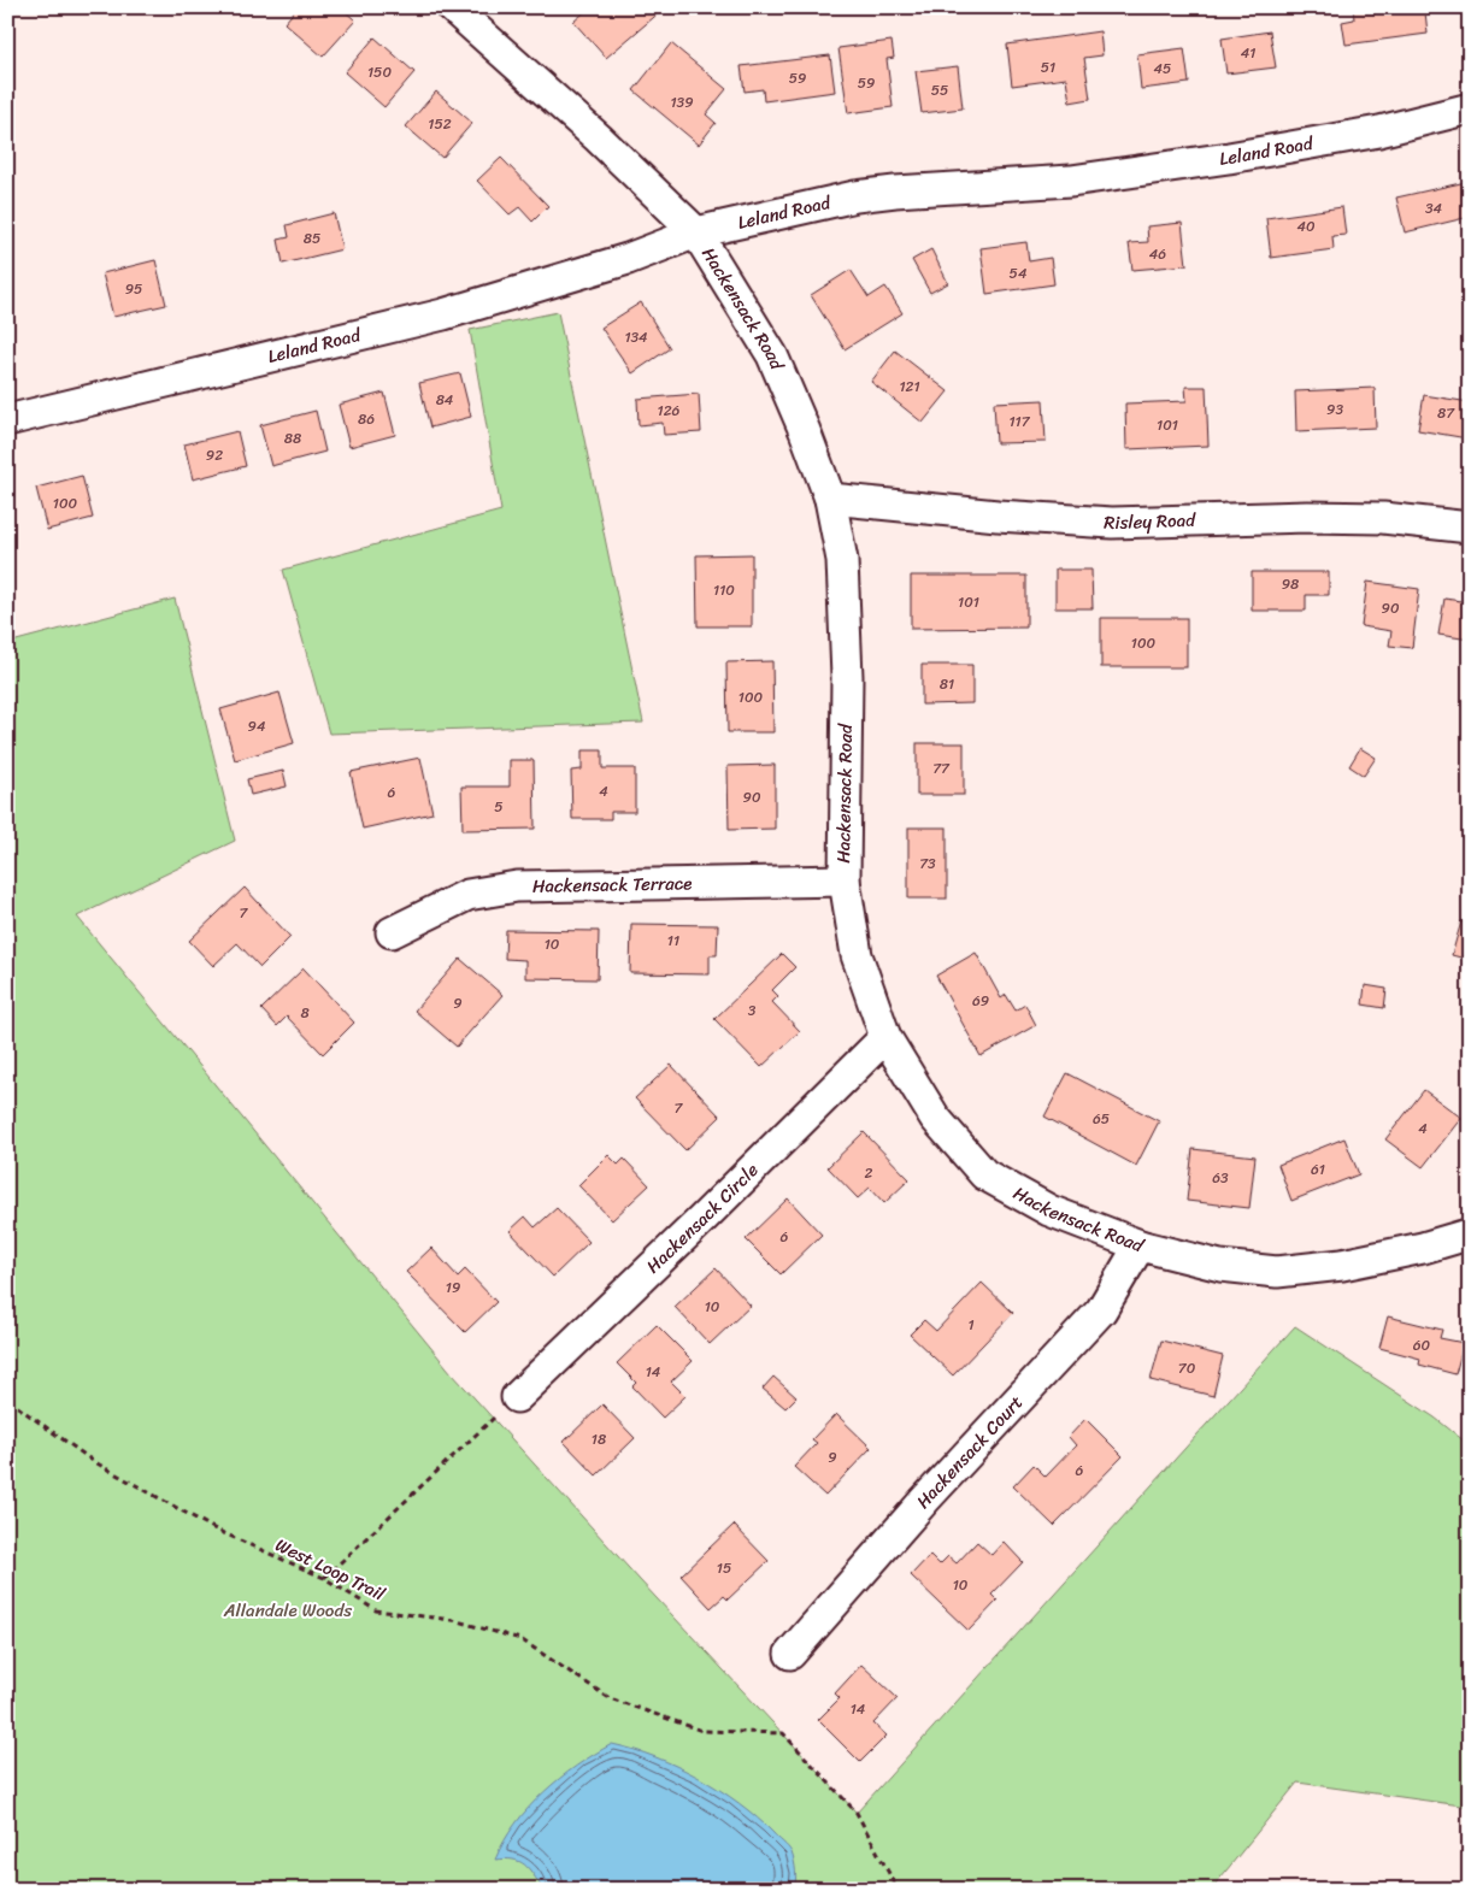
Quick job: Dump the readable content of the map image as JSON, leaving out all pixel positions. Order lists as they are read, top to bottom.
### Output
{
  "streets": {
    "street": [
      "Leland Road",
      "Hackensack Road",
      "Risley Road",
      "Hackensack Terrace",
      "Hackensack Circle",
      "Hackensack Court"
    ],
    "path": ["West Loop Trail"]
  },
  "crossings": [
    ["Leland Road", "Hackensack Road"],
    ["Hackensack Road", "Risley Road"],
    ["Hackensack Road", "Hackensack Terrace"],
    ["Hackensack Road", "Hackensack Circle"],
    ["Hackensack Road", "Hackensack Court"]
  ],
  "parks": ["Allandale Woods"],
  "house_numbers": [
    "41",
    "51",
    "45",
    "150",
    "59",
    "59",
    "55",
    "139",
    "152",
    "34",
    "40",
    "85",
    "46",
    "54",
    "95",
    "134",
    "121",
    "84",
    "93",
    "126",
    "87",
    "86",
    "117",
    "101",
    "88",
    "92",
    "100",
    "98",
    "110",
    "101",
    "90",
    "100",
    "81",
    "100",
    "94",
    "77",
    "4",
    "6",
    "90",
    "5",
    "73",
    "7",
    "11",
    "10",
    "69",
    "9",
    "3",
    "8",
    "7",
    "65",
    "4",
    "61",
    "2",
    "63",
    "6",
    "19",
    "10",
    "1",
    "60",
    "70",
    "14",
    "18",
    "9",
    "6",
    "15",
    "10",
    "14"
  ]
}
